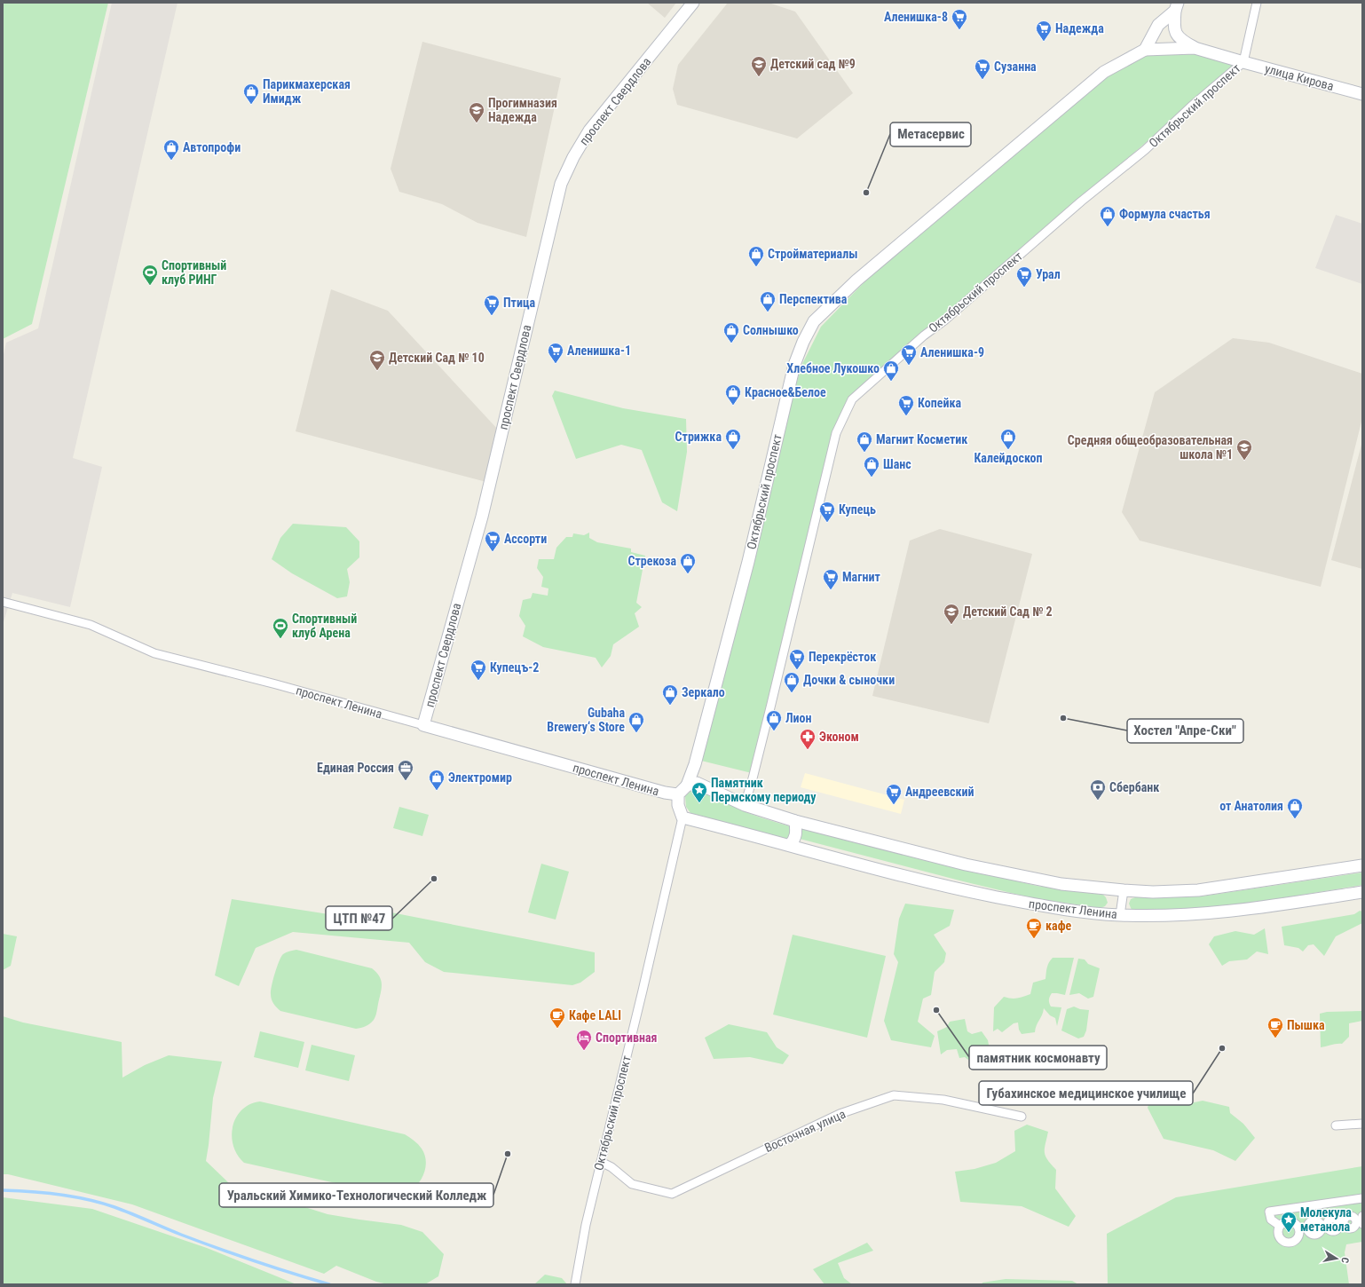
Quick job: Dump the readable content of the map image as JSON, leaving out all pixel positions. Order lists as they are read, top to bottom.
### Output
{
  "streets": {
    "street": [
      "улица Кирова",
      "проспект Свердлова",
      "Октябрьский проспект",
      "проспект Ленина",
      "Восточная улица"
    ]
  },
  "crossings": [
    ["улица Кирова", "Октябрьский проспект"],
    ["проспект Свердлова", "проспект Ленина"],
    ["Октябрьский проспект", "проспект Ленина"],
    ["Октябрьский проспект", "Восточная улица"]
  ],
  "places": {
    "supermarket": [
      "Аленишка-8",
      "Надежда",
      "Сузанна",
      "Урал",
      "Птица",
      "Аленишка-1",
      "Аленишка-9",
      "Копейка",
      "Купець",
      "Ассорти",
      "Магнит",
      "Перекрёсток",
      "Купецъ-2",
      "Андреевский"
    ],
    "school or university": [
      "Детский сад №9",
      "Прогимназия Надежда",
      "Детский Сад № 10",
      "Средняя общеобразовательная школа №1",
      "Детский Сад № 2"
    ],
    "shop": [
      "Парикмахерская Имидж",
      "Автопрофи",
      "Формула счастья",
      "Стройматериалы",
      "Перспектива",
      "Солнышко",
      "Хлебное Лукошко",
      "Красное&Белое",
      "Стрижка",
      "Калейдоскоп",
      "Магнит Косметик",
      "Шанс",
      "Стрекоза",
      "Дочки & сыночки",
      "Зеркало",
      "Лион",
      "Gubaha Brewery‘s Store",
      "Электромир",
      "от Анатолия"
    ],
    "other": [
      "Метасервис",
      "Хостел \"Апре-Ски\"",
      "ЦТП №47",
      "памятник космонавту",
      "Губахинское медицинское училище",
      "Уральский Химико-Технологический Колледж"
    ],
    "sports": ["Спортивный клуб РИНГ", "Спортивный клуб Арена"],
    "pharmacy": ["Эконом"],
    "office": ["Единая Россия"],
    "bank": ["Сбербанк"],
    "place": ["Памятник Пермскому периоду", "Молекула метанола"],
    "cafe": ["кафе", "Кафе LALI", "Пышка"],
    "hotel": ["Спортивная"]
  },
  "north": "right"
}
